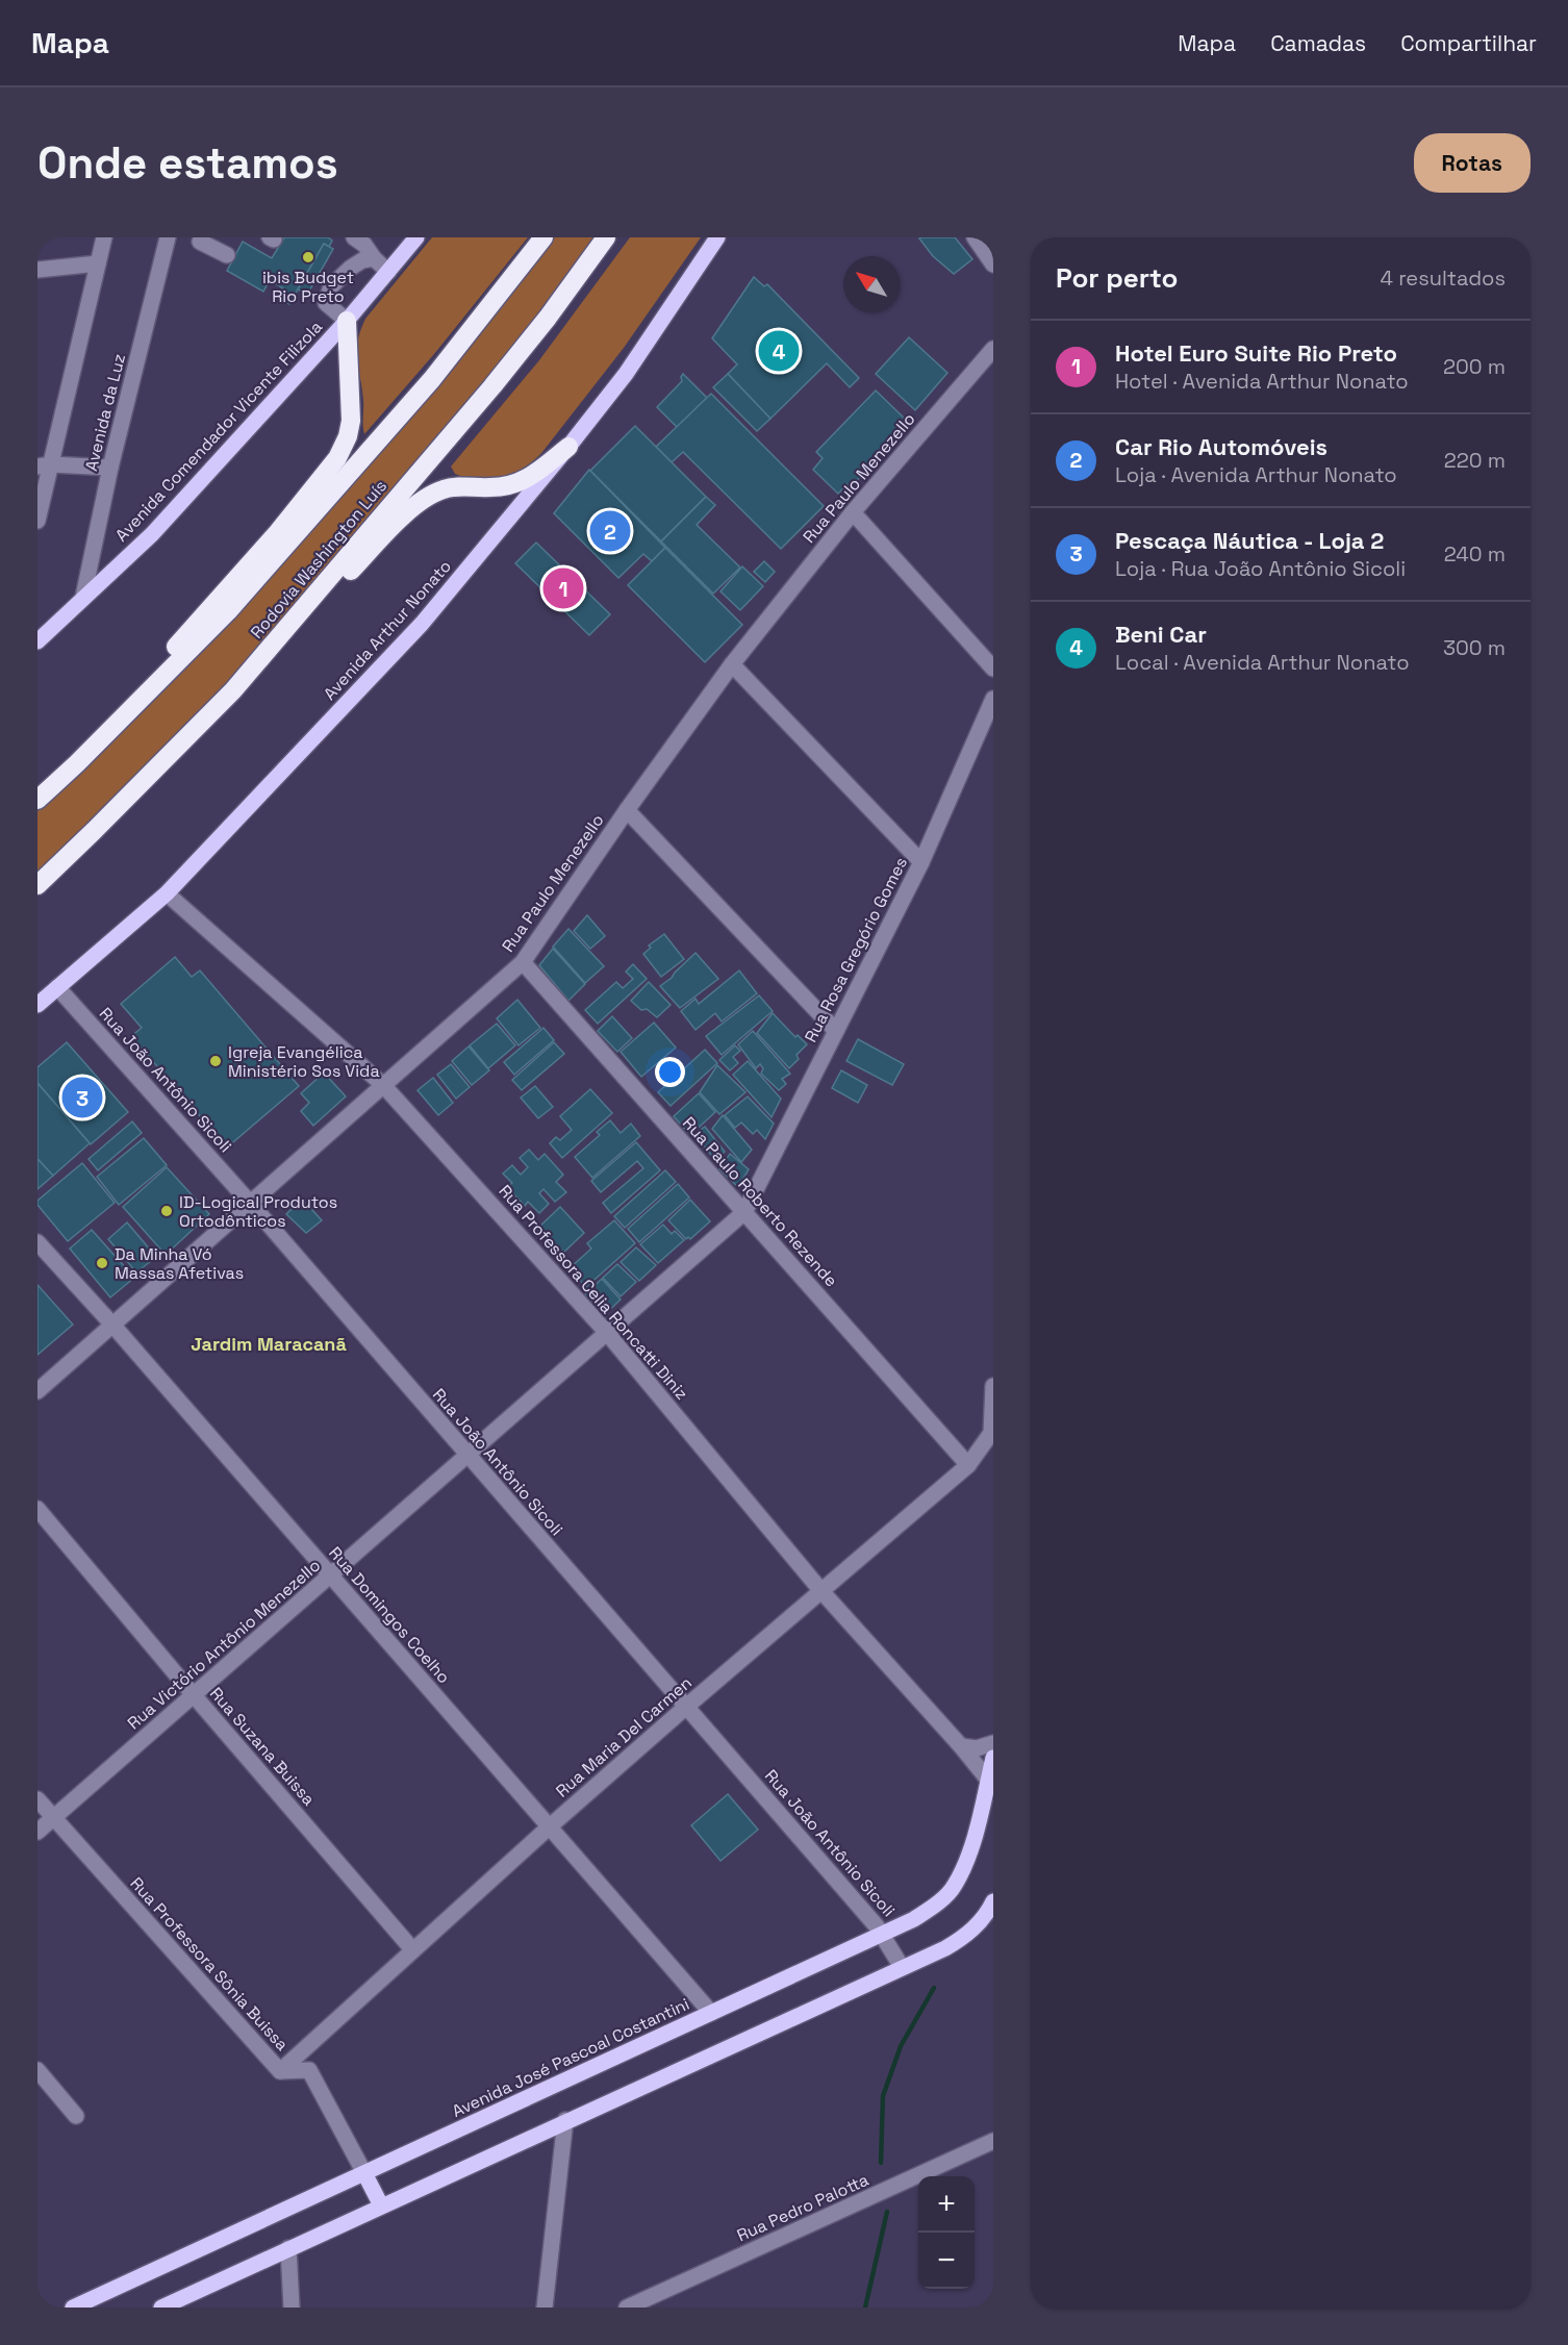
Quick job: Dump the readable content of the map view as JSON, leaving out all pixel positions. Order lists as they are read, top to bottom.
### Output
{
  "streets": {
    "highway": ["Rodovia Washington Luís"],
    "main road": ["Avenida Comendador Vicente Filizola", "Avenida Arthur Nonato", "Avenida José Pascoal Costantini"],
    "street": [
      "Avenida da Luz",
      "Rua Paulo Menezello",
      "Rua Rosa Gregório Gomes",
      "Rua João Antônio Sicoli",
      "Rua Paulo Roberto Rezende",
      "Rua Professora Celia Roncatti Diniz",
      "Rua Domingos Coelho",
      "Rua Victório Antônio Menezello",
      "Rua Maria Del Carmen",
      "Rua Suzana Buissa",
      "Rua Professora Sônia Buissa",
      "Rua Pedro Palotta"
    ]
  },
  "crossings": [
    ["Avenida da Luz", "Avenida Comendador Vicente Filizola"],
    ["Rua Paulo Menezello", "Rua João Antônio Sicoli"],
    ["Rua Paulo Menezello", "Rua Paulo Roberto Rezende"],
    ["Rua Paulo Menezello", "Rua Professora Celia Roncatti Diniz"],
    ["Rua Paulo Menezello", "Rua Domingos Coelho"],
    ["Avenida Arthur Nonato", "Rua João Antônio Sicoli"],
    ["Avenida Arthur Nonato", "Rua Professora Celia Roncatti Diniz"],
    ["Rua Rosa Gregório Gomes", "Rua Paulo Roberto Rezende"],
    ["Rua Rosa Gregório Gomes", "Rua Victório Antônio Menezello"],
    ["Rua João Antônio Sicoli", "Rua Victório Antônio Menezello"],
    ["Rua João Antônio Sicoli", "Rua Maria Del Carmen"],
    ["Rua João Antônio Sicoli", "Avenida José Pascoal Costantini"],
    ["Rua Paulo Roberto Rezende", "Rua Victório Antônio Menezello"],
    ["Rua Paulo Roberto Rezende", "Rua Maria Del Carmen"],
    ["Rua Professora Celia Roncatti Diniz", "Rua Victório Antônio Menezello"],
    ["Rua Professora Celia Roncatti Diniz", "Rua Maria Del Carmen"],
    ["Rua Professora Celia Roncatti Diniz", "Avenida José Pascoal Costantini"],
    ["Rua Domingos Coelho", "Rua Victório Antônio Menezello"],
    ["Rua Domingos Coelho", "Rua Maria Del Carmen"],
    ["Rua Domingos Coelho", "Avenida José Pascoal Costantini"],
    ["Rua Victório Antônio Menezello", "Rua Suzana Buissa"],
    ["Rua Victório Antônio Menezello", "Rua Professora Sônia Buissa"],
    ["Rua Maria Del Carmen", "Rua Suzana Buissa"],
    ["Rua Maria Del Carmen", "Rua Professora Sônia Buissa"],
    ["Rua Professora Sônia Buissa", "Avenida José Pascoal Costantini"]
  ],
  "districts": ["Jardim Maracanã"],
  "places": [
    "ibis Budget Rio Preto",
    "Igreja Evangélica Ministério Sos Vida",
    "ID-Logical Produtos Ortodônticos",
    "Da Minha Vó Massas Afetivas"
  ],
  "north": "top left",
  "page": {
    "header": "Mapa",
    "nav": ["Mapa", "Camadas", "Compartilhar"],
    "buttons": "Rotas",
    "title": "Onde estamos",
    "heading": ["Por perto", "4 resultados"],
    "list": [
      {
        "mark": "1",
        "name": "Hotel Euro Suite Rio Preto",
        "note": "Hotel · Avenida Arthur Nonato",
        "value": "200 m"
      },
      {
        "mark": "2",
        "name": "Car Rio Automóveis",
        "note": "Loja · Avenida Arthur Nonato",
        "value": "220 m"
      },
      {
        "mark": "3",
        "name": "Pescaça Náutica - Loja 2",
        "note": "Loja · Rua João Antônio Sicoli",
        "value": "240 m"
      },
      {
        "mark": "4",
        "name": "Beni Car",
        "note": "Local · Avenida Arthur Nonato",
        "value": "300 m"
      }
    ],
    "pins": [
      "4",
      "2",
      "1",
      "3"
    ],
    "map_buttons": ["+", "−"]
  }
}
